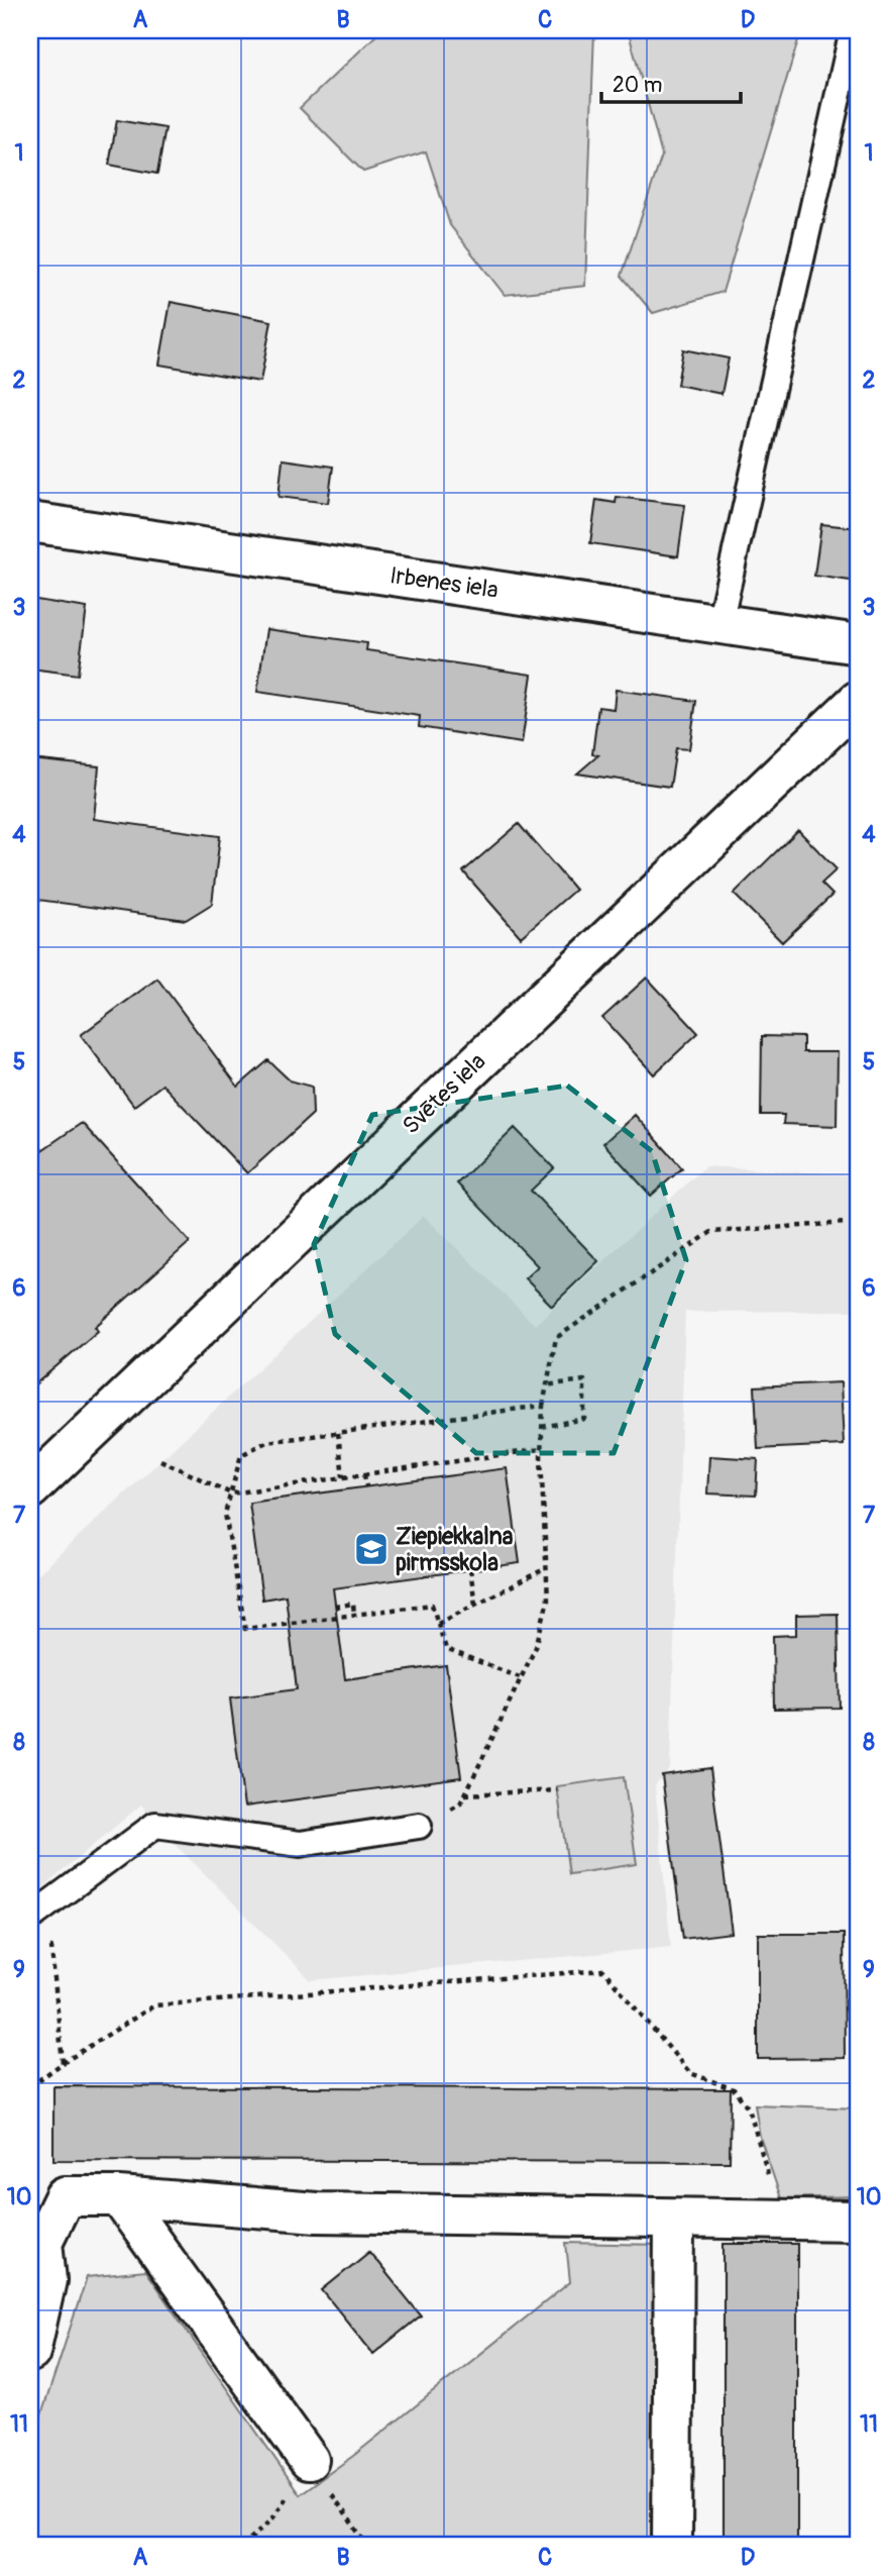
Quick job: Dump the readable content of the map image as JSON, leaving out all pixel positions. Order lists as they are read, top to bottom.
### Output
{
  "streets": {
    "street": ["Irbenes iela", "Svētes iela"]
  },
  "places": {
    "school or university": ["Ziepiekkalna pirmsskola"]
  },
  "scale_bar": "20 m",
  "grid": {
    "columns": [
      "A",
      "B",
      "C",
      "D"
    ],
    "rows": [
      "1",
      "2",
      "3",
      "4",
      "5",
      "6",
      "7",
      "8",
      "9",
      "10",
      "11"
    ]
  }
}
